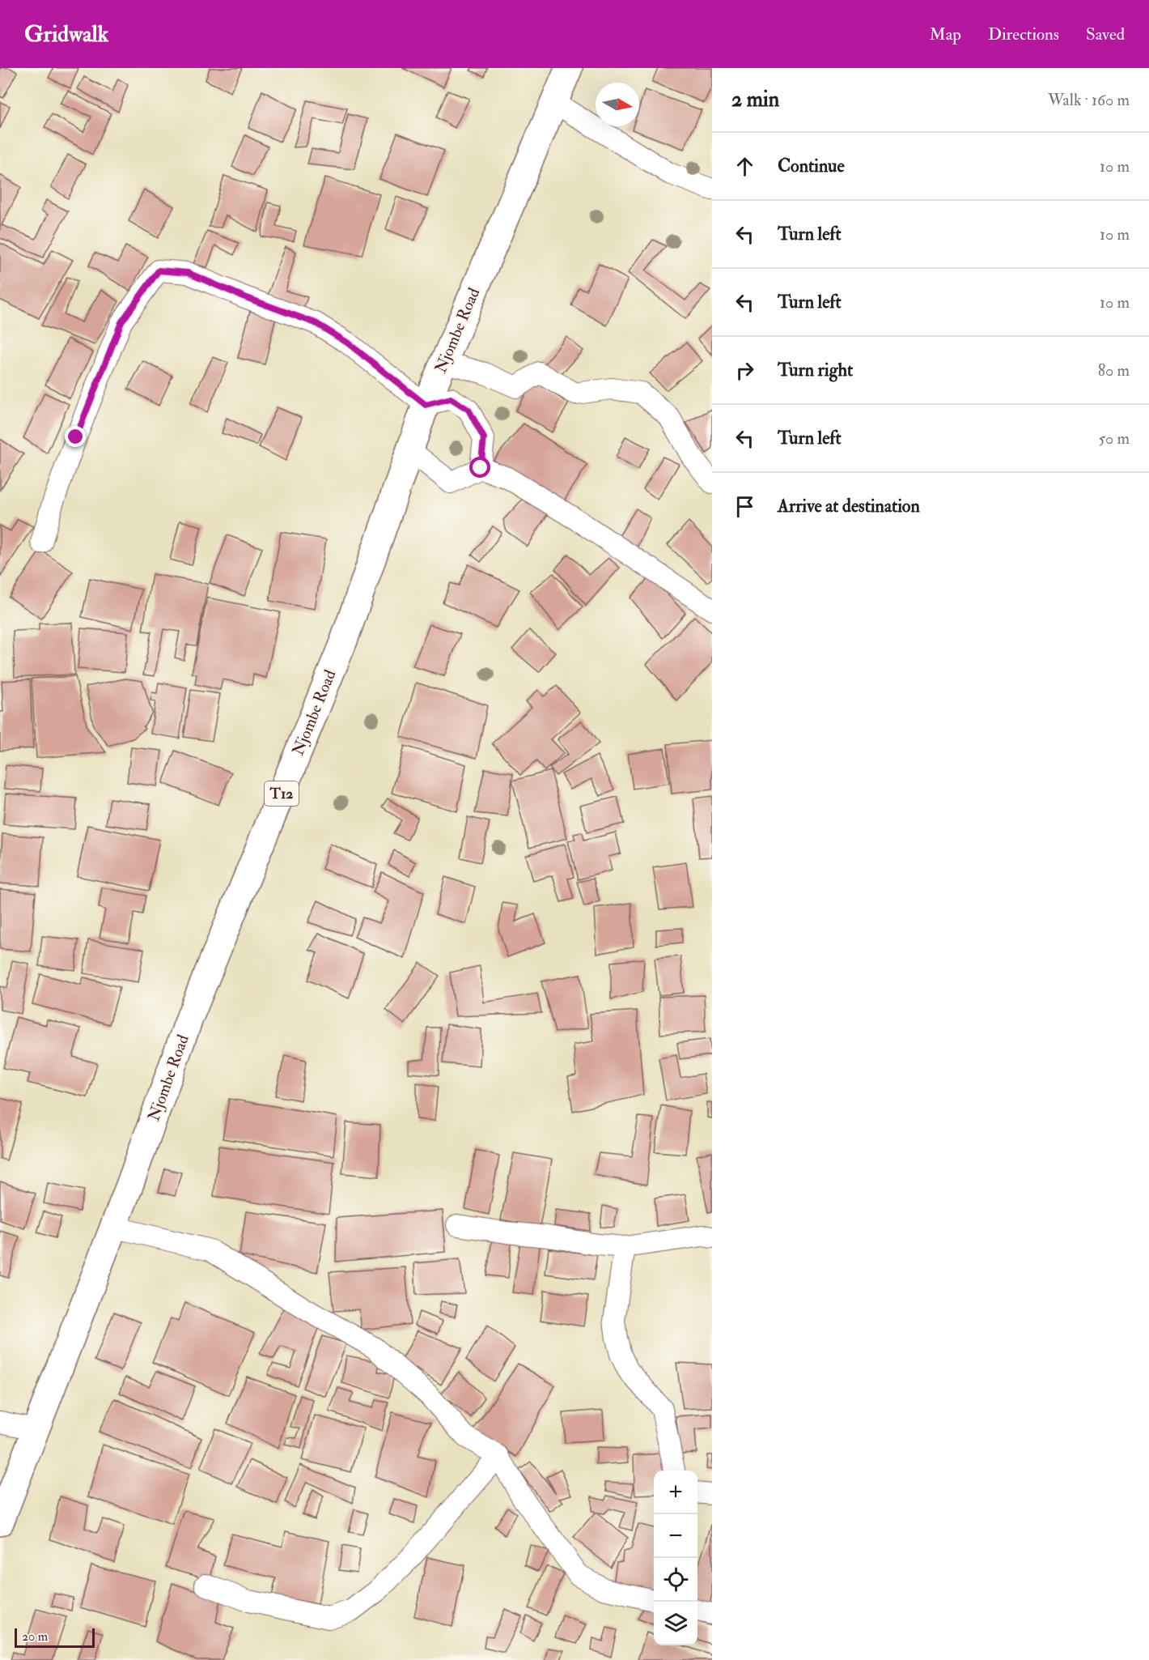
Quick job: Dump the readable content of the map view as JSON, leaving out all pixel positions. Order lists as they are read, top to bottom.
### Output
{
  "streets": {
    "highway": ["Njombe Road", "T12"]
  },
  "scale_bar": "20 m",
  "north": "right",
  "page": {
    "header": "Gridwalk",
    "nav": ["Map", "Directions", "Saved"],
    "heading": ["2 min", "Walk · 160 m"],
    "list": [
      ["Continue", "10 m"],
      ["Turn left", "10 m"],
      ["Turn left", "10 m"],
      ["Turn right", "80 m"],
      ["Turn left", "50 m"],
      "Arrive at destination"
    ],
    "map_buttons": ["+", "−"],
    "scale": "20 m"
  }
}
